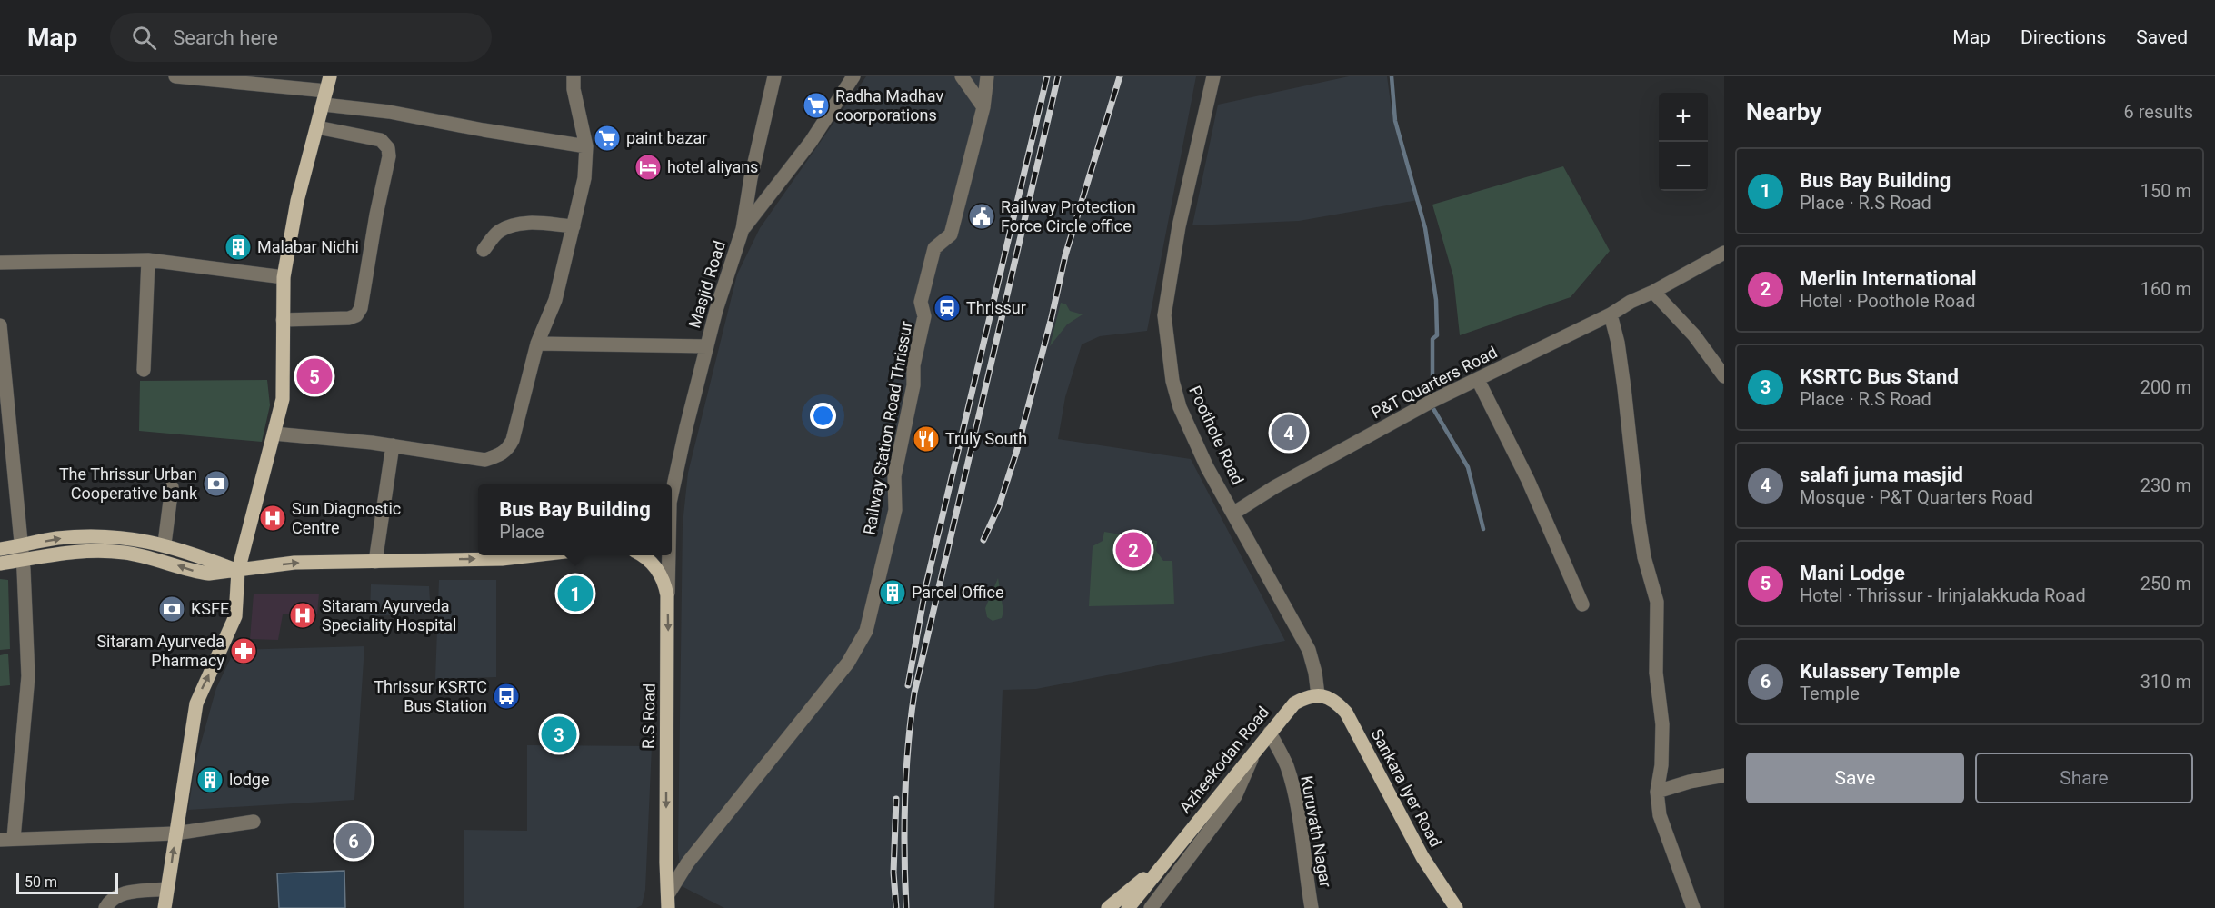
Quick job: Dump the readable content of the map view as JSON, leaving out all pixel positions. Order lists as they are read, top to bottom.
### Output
{
  "streets": {
    "main road": ["R.S Road", "Azheekodan Road", "Sankara Iyer Road"],
    "street": [
      "Masjid Road",
      "P&T Quarters Road",
      "Railway Station Road Thrissur",
      "Poothole Road",
      "Kuruvath Nagar"
    ]
  },
  "crossings": [
    ["Masjid Road", "R.S Road"],
    ["P&T Quarters Road", "Poothole Road"],
    ["Railway Station Road Thrissur", "R.S Road"],
    ["Poothole Road", "Azheekodan Road"],
    ["Poothole Road", "Sankara Iyer Road"],
    ["Azheekodan Road", "Sankara Iyer Road"],
    ["Azheekodan Road", "Kuruvath Nagar"]
  ],
  "one_way": ["R.S Road"],
  "places": {
    "supermarket": ["Radha Madhav coorporations", "paint bazar"],
    "hotel": ["hotel aliyans"],
    "public building": ["Railway Protection Force Circle office"],
    "building": ["Malabar Nidhi", "Parcel Office", "lodge"],
    "station": ["Thrissur"],
    "restaurant": ["Truly South"],
    "bank": ["The Thrissur Urban Cooperative bank", "KSFE"],
    "hospital": ["Sun Diagnostic Centre", "Sitaram Ayurveda Speciality Hospital"],
    "pharmacy": ["Sitaram Ayurveda Pharmacy"],
    "bus stop": ["Thrissur KSRTC Bus Station"]
  },
  "scale_bar": "50 m",
  "page": {
    "header": "Map",
    "search": "Search here",
    "nav": ["Map", "Directions", "Saved"],
    "heading": ["Nearby", "6 results"],
    "map_buttons": ["+", "−"],
    "list": [
      {
        "mark": "1",
        "name": "Bus Bay Building",
        "note": "Place · R.S Road",
        "value": "150 m"
      },
      {
        "mark": "2",
        "name": "Merlin International",
        "note": "Hotel · Poothole Road",
        "value": "160 m"
      },
      {
        "mark": "3",
        "name": "KSRTC Bus Stand",
        "note": "Place · R.S Road",
        "value": "200 m"
      },
      {
        "mark": "4",
        "name": "salafi juma masjid",
        "note": "Mosque · P&T Quarters Road",
        "value": "230 m"
      },
      {
        "mark": "5",
        "name": "Mani Lodge",
        "note": "Hotel · Thrissur - Irinjalakkuda Road",
        "value": "250 m"
      },
      {
        "mark": "6",
        "name": "Kulassery Temple",
        "note": "Temple",
        "value": "310 m"
      }
    ],
    "pins": [
      "5",
      "4",
      "2",
      "1",
      "3",
      "6"
    ],
    "popup": ["Bus Bay Building", "Place"],
    "buttons": ["Save", "Share"],
    "scale": "50 m"
  }
}
